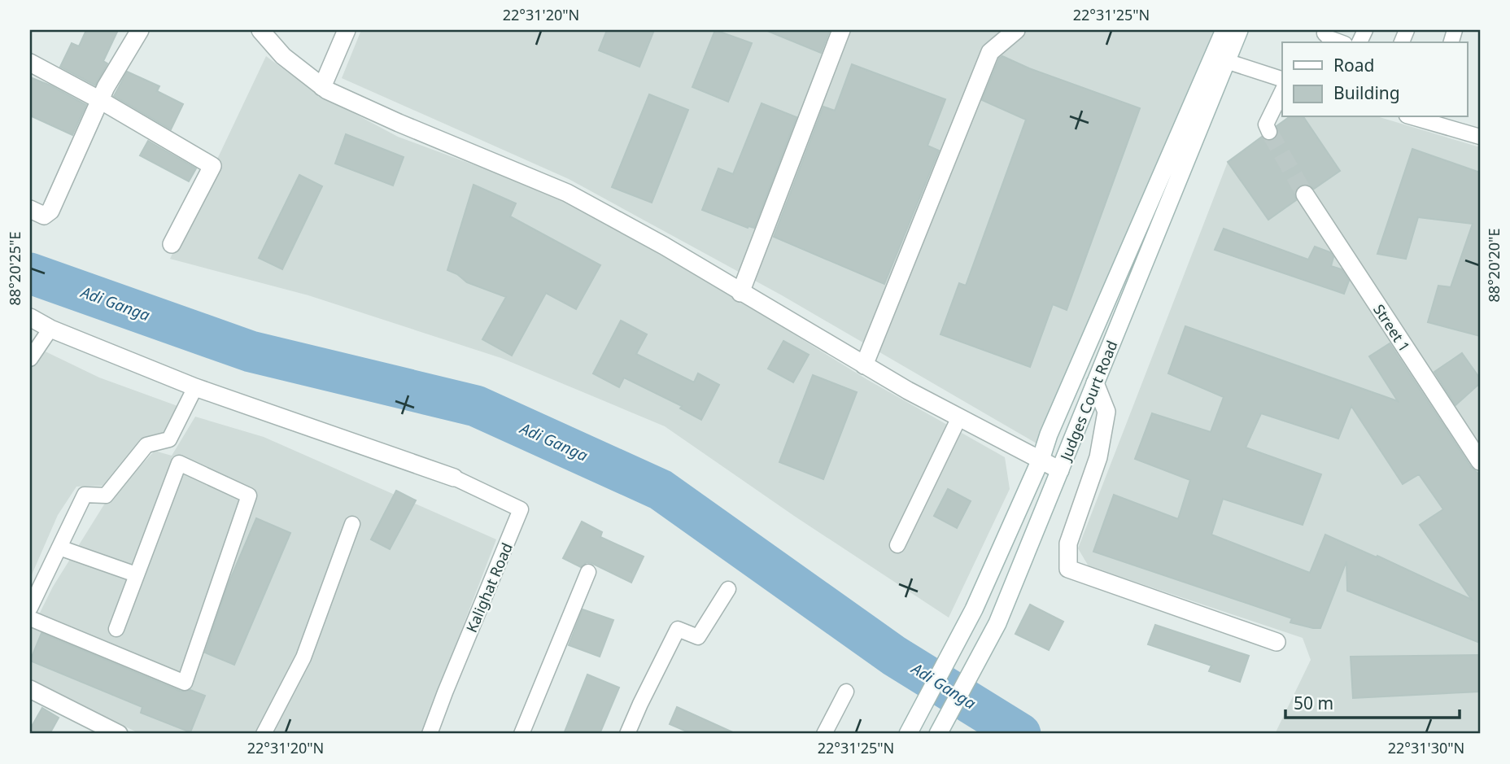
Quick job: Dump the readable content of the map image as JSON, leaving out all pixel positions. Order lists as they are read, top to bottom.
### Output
{
  "streets": {
    "street": ["Street 1", "Judges Court Road"],
    "lane": ["Kalighat Road"]
  },
  "water": ["Adi Ganga"],
  "legend": ["Road", "Building"],
  "scale_bar": "50 m",
  "coordinates": [
    "22°31'20\"N",
    "22°31'25\"N",
    "88°20'20\"E",
    "88°20'25\"E",
    "22°31'30\"N"
  ]
}
